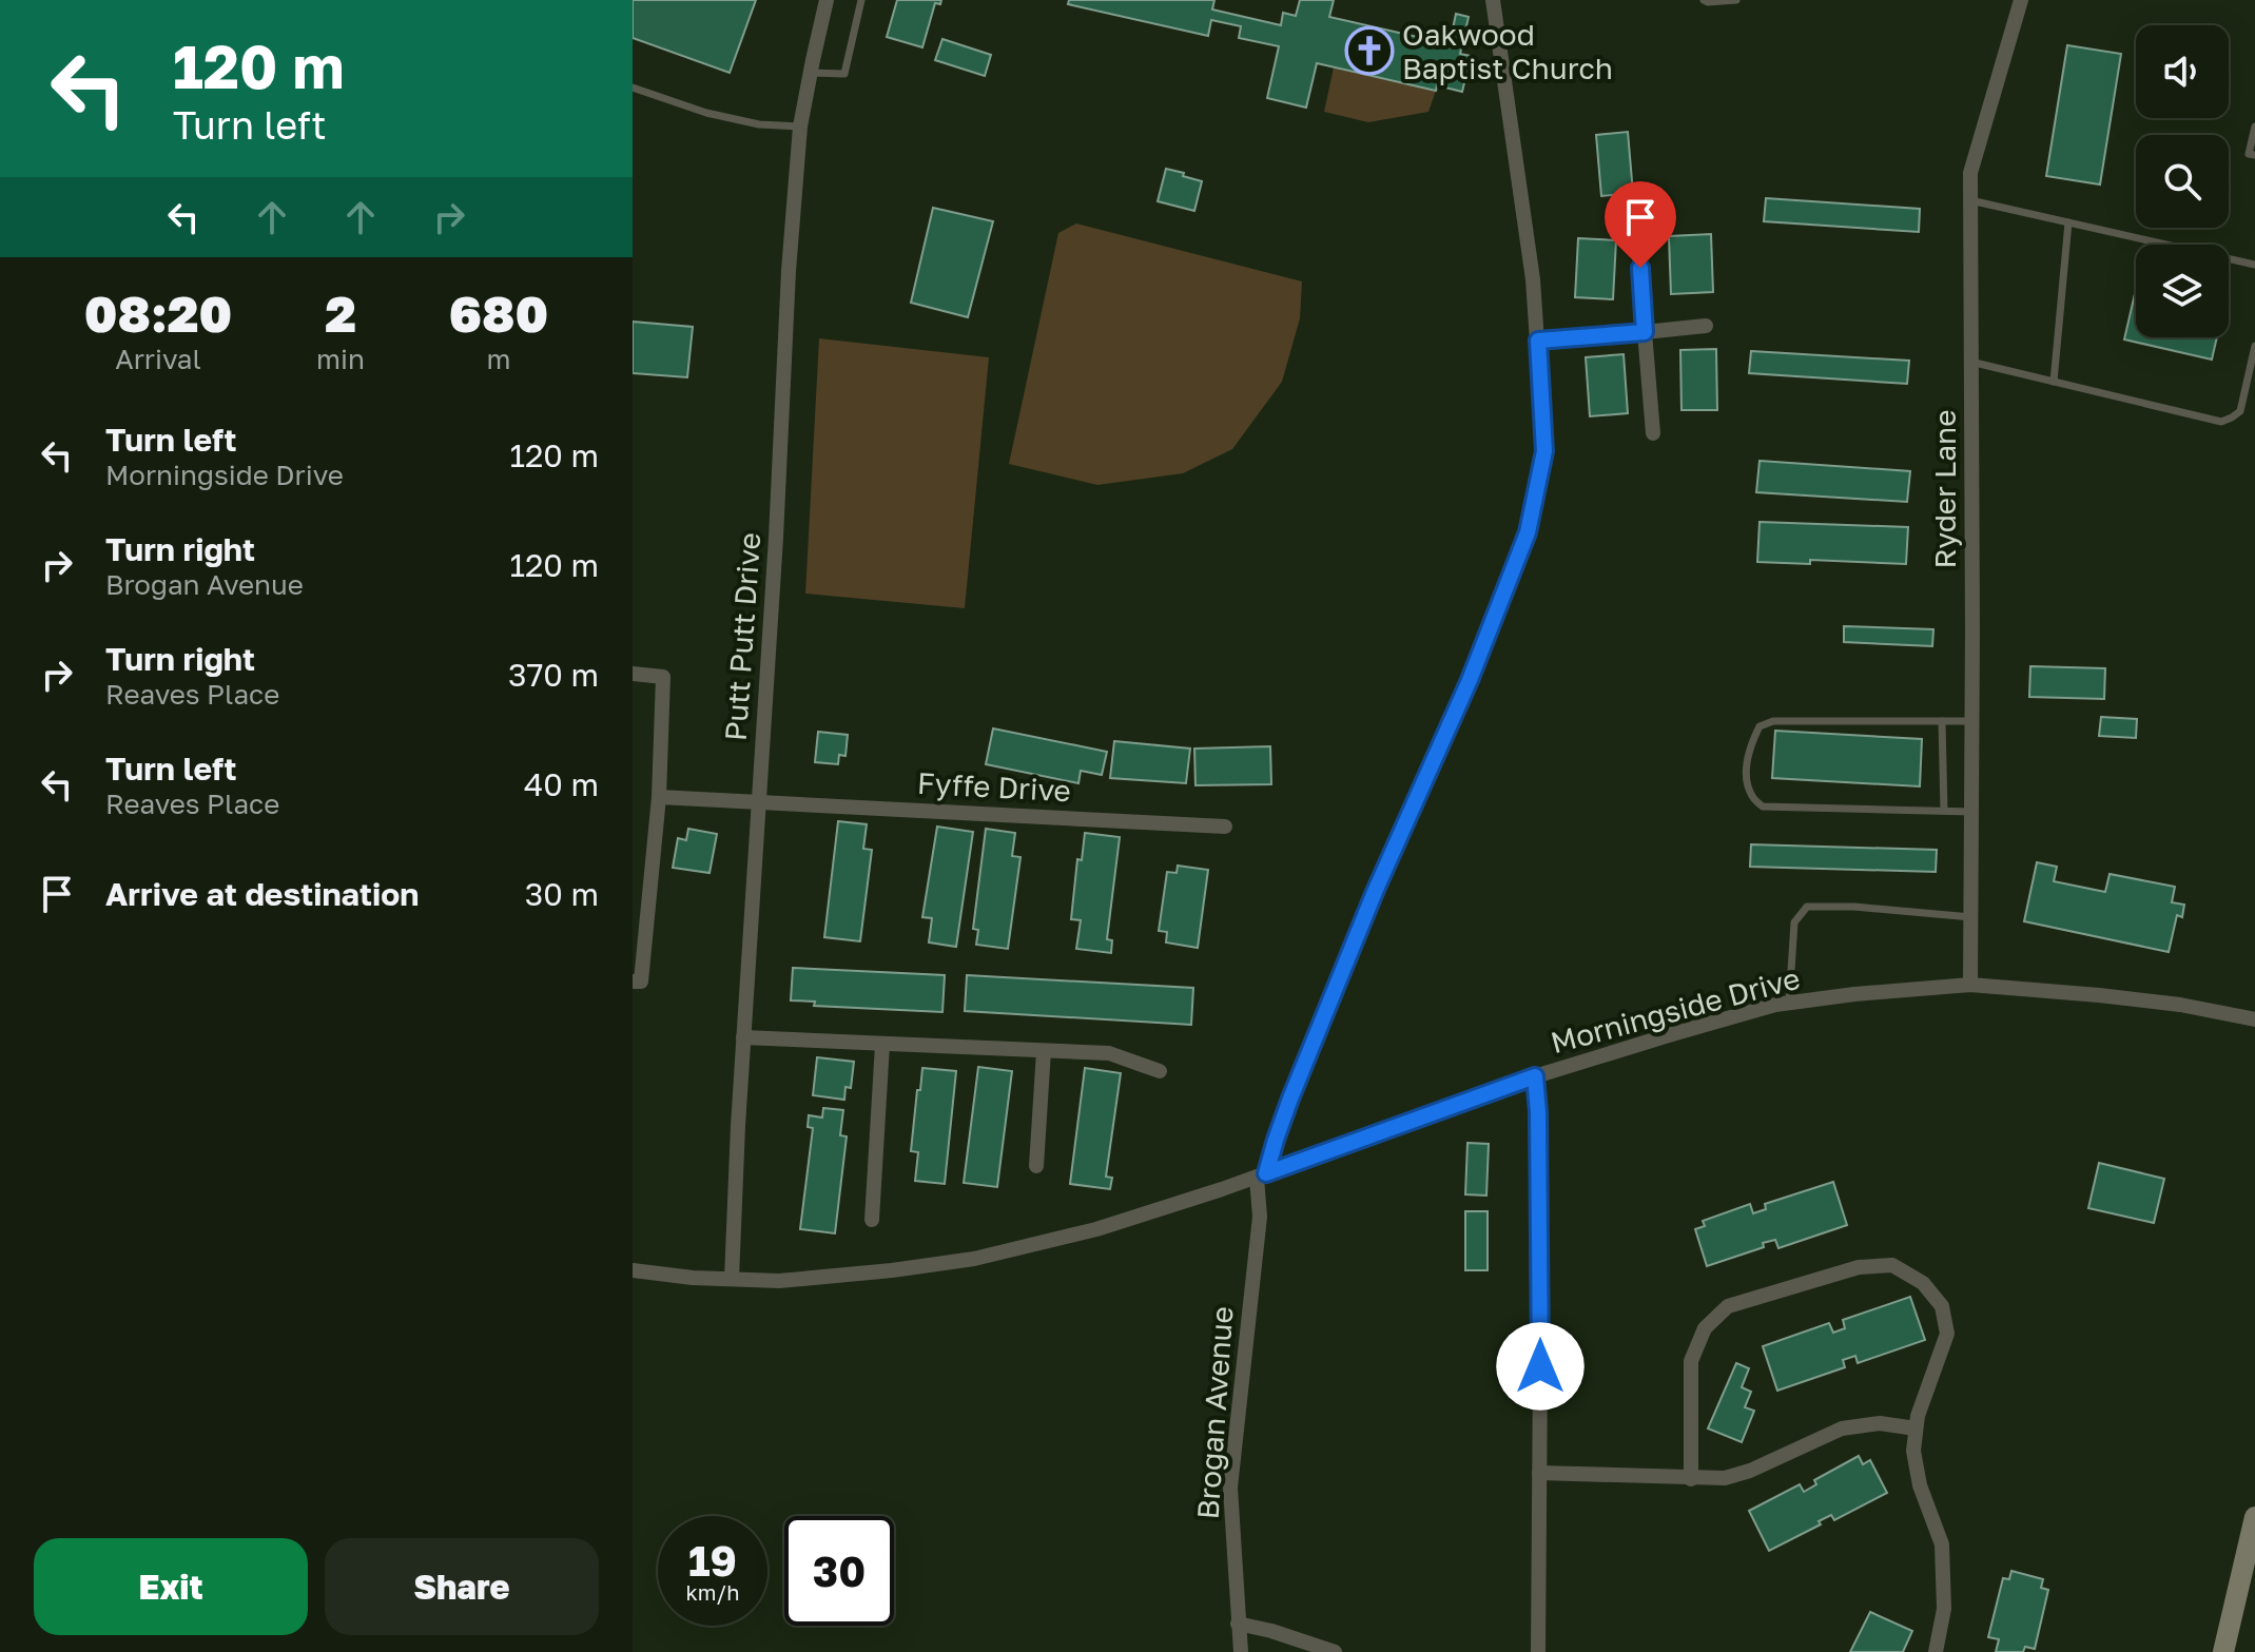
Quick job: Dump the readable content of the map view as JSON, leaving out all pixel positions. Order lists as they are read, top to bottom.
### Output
{
  "streets": {
    "street": [
      "Ryder Lane",
      "Putt Putt Drive",
      "Fyffe Drive",
      "Morningside Drive",
      "Brogan Avenue"
    ]
  },
  "crossings": [
    ["Ryder Lane", "Morningside Drive"],
    ["Putt Putt Drive", "Fyffe Drive"],
    ["Putt Putt Drive", "Morningside Drive"],
    ["Morningside Drive", "Brogan Avenue"]
  ],
  "places": {
    "church": ["Oakwood Baptist Church"]
  },
  "page": {
    "turn": ["120 m", "Turn left"],
    "eta": [
      "08:20",
      "Arrival",
      "2",
      "min",
      "680",
      "m"
    ],
    "list": [
      {
        "name": "Turn left",
        "note": "Morningside Drive",
        "value": "120 m"
      },
      {
        "name": "Turn right",
        "note": "Brogan Avenue",
        "value": "120 m"
      },
      {
        "name": "Turn right",
        "note": "Reaves Place",
        "value": "370 m"
      },
      {
        "name": "Turn left",
        "note": "Reaves Place",
        "value": "40 m"
      },
      {
        "name": "Arrive at destination",
        "value": "30 m"
      }
    ],
    "speed": "19 km/h",
    "limit": "30",
    "buttons": ["Exit", "Share"]
  }
}
